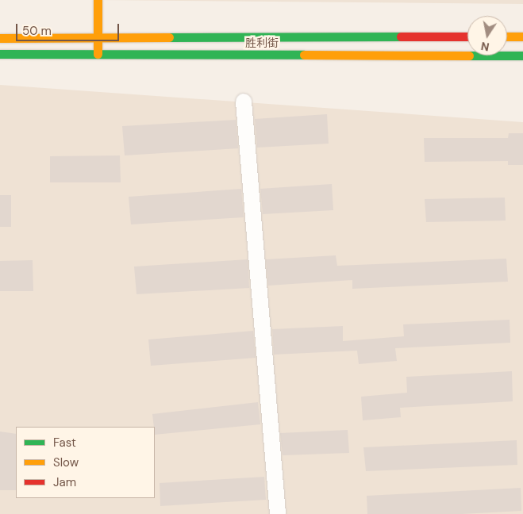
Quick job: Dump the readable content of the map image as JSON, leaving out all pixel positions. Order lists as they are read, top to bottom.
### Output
{
  "streets": {
    "main road": ["胜利街"]
  },
  "legend": ["Fast", "Slow", "Jam"],
  "scale_bar": "50 m",
  "north": "bottom"
}
